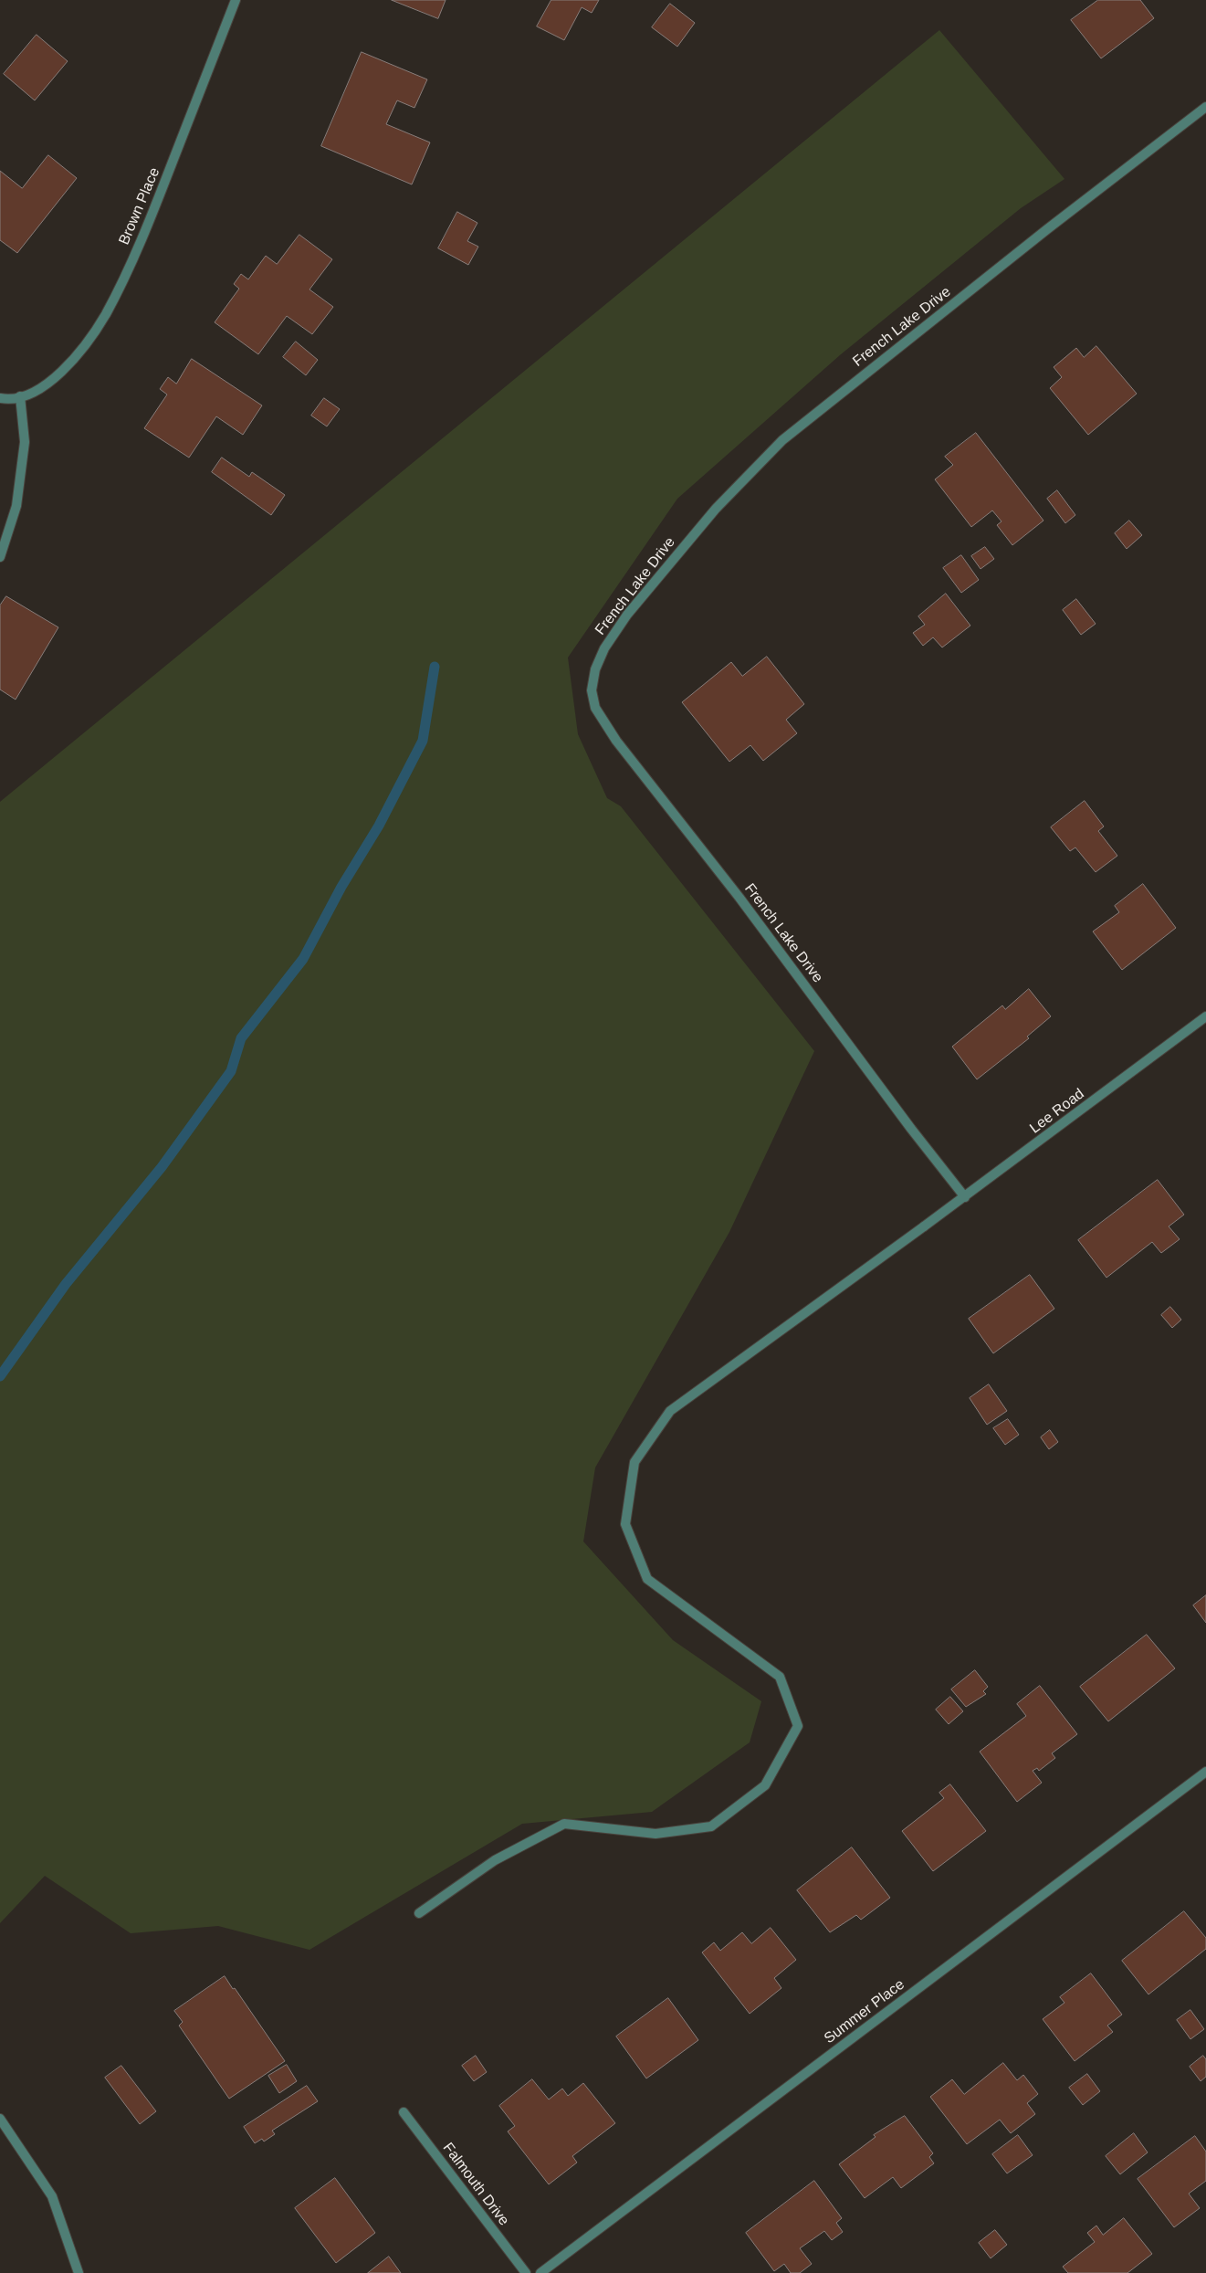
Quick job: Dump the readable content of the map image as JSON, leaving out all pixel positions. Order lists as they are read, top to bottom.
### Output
{
  "streets": {
    "street": [
      "Brown Place",
      "French Lake Drive",
      "Lee Road",
      "Summer Place",
      "Falmouth Drive"
    ]
  },
  "crossings": [
    ["French Lake Drive", "Lee Road"]
  ]
}
